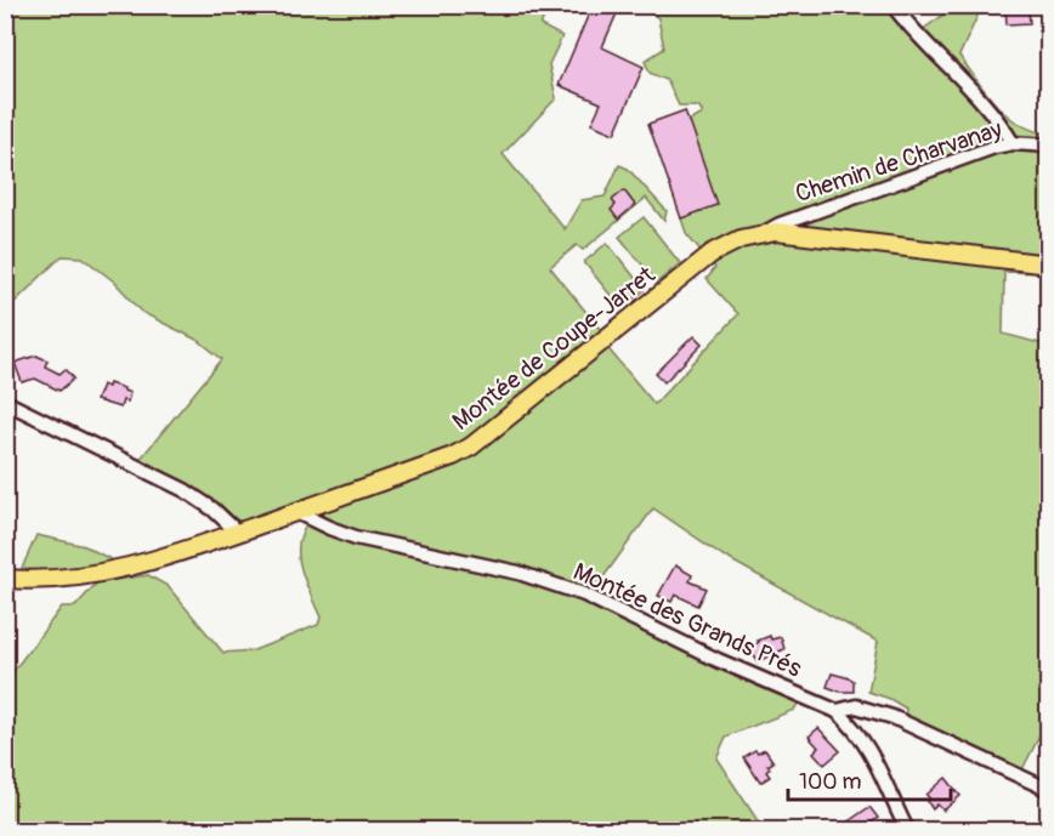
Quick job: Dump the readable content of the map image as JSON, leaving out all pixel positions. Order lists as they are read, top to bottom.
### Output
{
  "streets": {
    "main road": ["Montée de Coupe-Jarret"],
    "street": ["Chemin de Charvanay", "Montée des Grands Prés"]
  },
  "crossings": [
    ["Chemin de Charvanay", "Montée de Coupe-Jarret"],
    ["Montée de Coupe-Jarret", "Montée des Grands Prés"]
  ],
  "scale_bar": "100 m"
}
